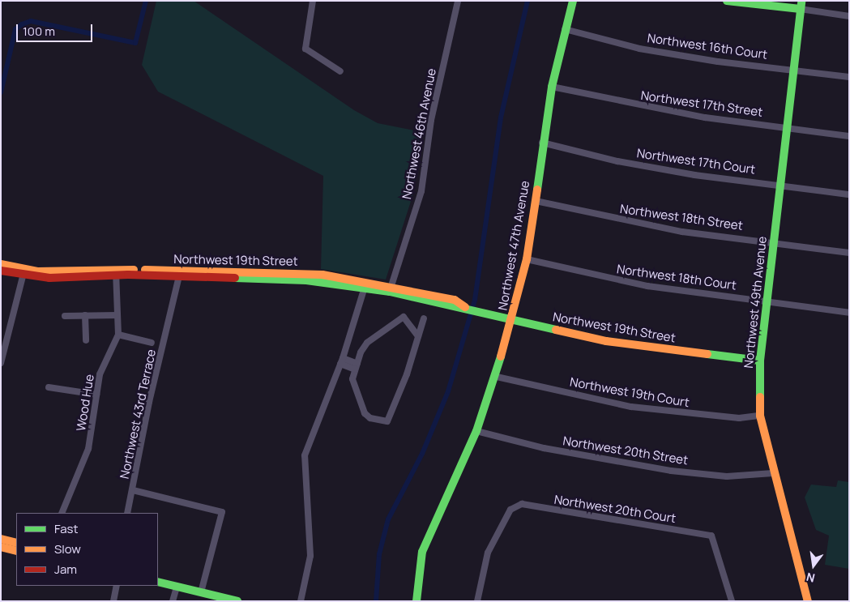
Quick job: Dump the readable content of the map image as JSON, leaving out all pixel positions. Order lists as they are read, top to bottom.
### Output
{
  "streets": {
    "street": [
      "Northwest 16th Court",
      "Northwest 17th Street",
      "Northwest 46th Avenue",
      "Northwest 17th Court",
      "Northwest 18th Street",
      "Northwest 47th Avenue",
      "Northwest 19th Street",
      "Northwest 18th Court",
      "Northwest 49th Avenue",
      "Northwest 19th Court",
      "Wood Hue",
      "Northwest 43rd Terrace",
      "Northwest 20th Street",
      "Northwest 20th Court"
    ]
  },
  "crossings": [
    ["Northwest 16th Court", "Northwest 47th Avenue"],
    ["Northwest 16th Court", "Northwest 49th Avenue"],
    ["Northwest 17th Street", "Northwest 47th Avenue"],
    ["Northwest 17th Street", "Northwest 49th Avenue"],
    ["Northwest 46th Avenue", "Northwest 19th Street"],
    ["Northwest 17th Court", "Northwest 47th Avenue"],
    ["Northwest 17th Court", "Northwest 49th Avenue"],
    ["Northwest 18th Street", "Northwest 47th Avenue"],
    ["Northwest 18th Street", "Northwest 49th Avenue"],
    ["Northwest 47th Avenue", "Northwest 19th Street"],
    ["Northwest 47th Avenue", "Northwest 18th Court"],
    ["Northwest 47th Avenue", "Northwest 19th Court"],
    ["Northwest 47th Avenue", "Northwest 20th Street"],
    ["Northwest 19th Street", "Northwest 49th Avenue"],
    ["Northwest 19th Street", "Wood Hue"],
    ["Northwest 19th Street", "Northwest 43rd Terrace"],
    ["Northwest 18th Court", "Northwest 49th Avenue"],
    ["Northwest 49th Avenue", "Northwest 19th Court"],
    ["Northwest 49th Avenue", "Northwest 20th Street"]
  ],
  "legend": ["Fast", "Slow", "Jam"],
  "scale_bar": "100 m",
  "north": "bottom"
}
